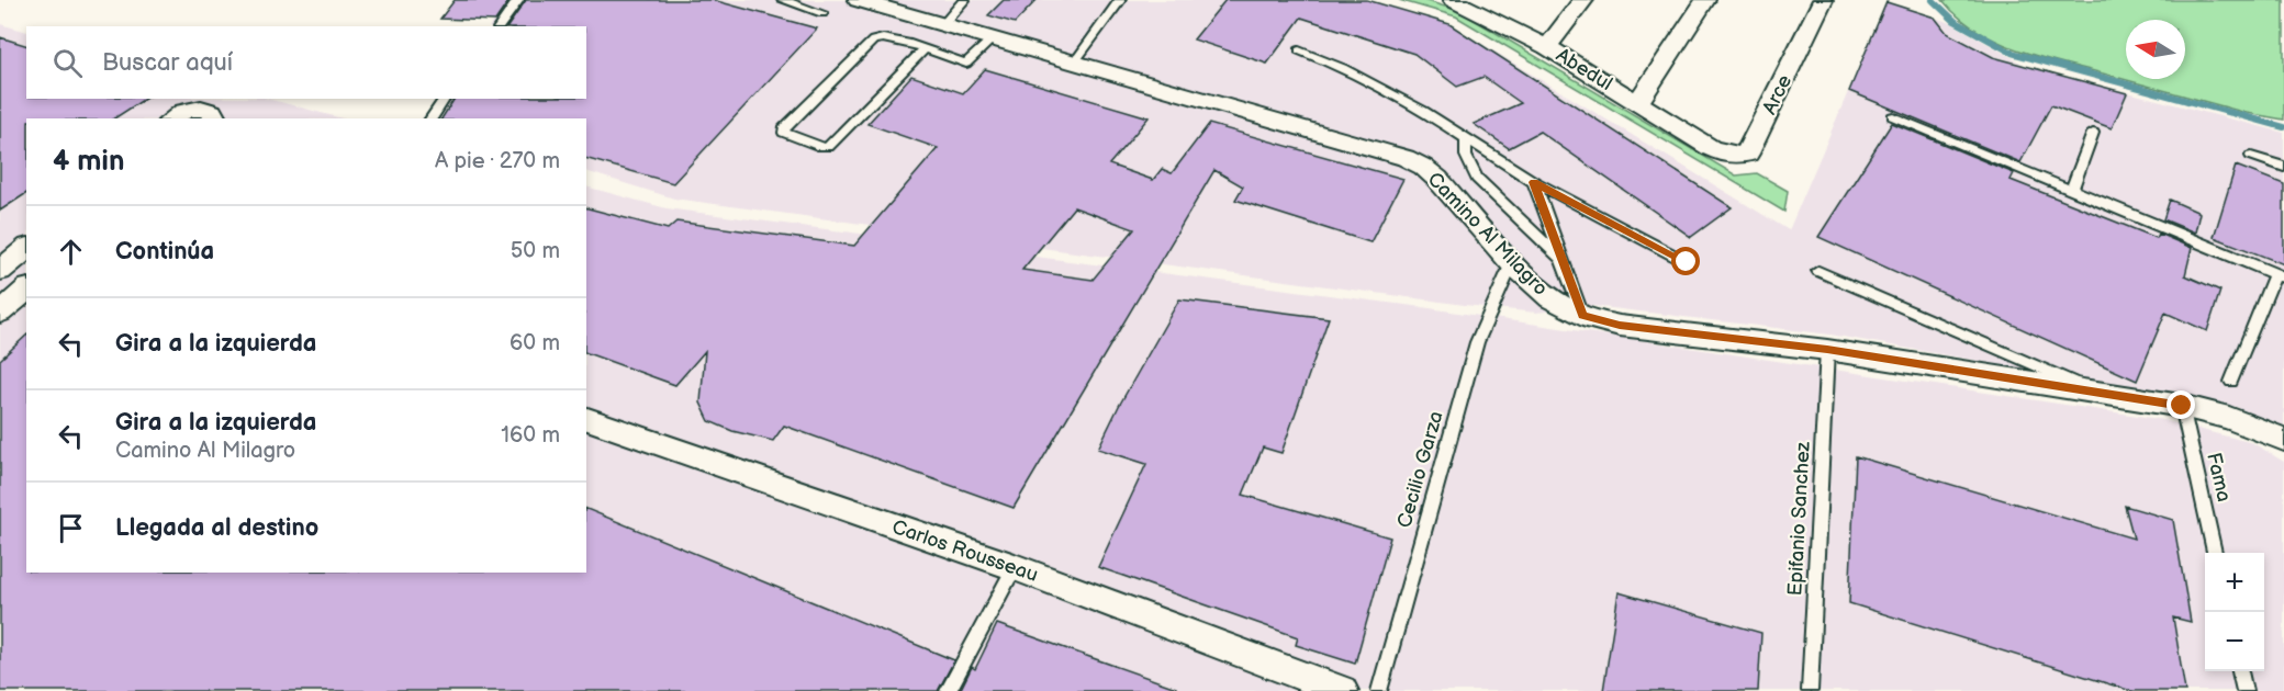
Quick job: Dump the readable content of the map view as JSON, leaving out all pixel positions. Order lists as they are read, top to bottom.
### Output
{
  "streets": {
    "street": [
      "Abedul",
      "Arce",
      "Camino Al Milagro",
      "Carlos Rousseau"
    ],
    "lane": ["Cecilio Garza", "Fama", "Epifanio Sanchez"]
  },
  "crossings": [
    ["Abedul", "Arce"],
    ["Camino Al Milagro", "Cecilio Garza"],
    ["Camino Al Milagro", "Fama"],
    ["Camino Al Milagro", "Epifanio Sanchez"]
  ],
  "north": "left",
  "page": {
    "search": "Buscar aquí",
    "heading": ["4 min", "A pie · 270 m"],
    "list": [
      ["Continúa", "50 m"],
      ["Gira a la izquierda", "60 m"],
      ["Gira a la izquierda", "Camino Al Milagro", "160 m"],
      "Llegada al destino"
    ],
    "map_buttons": ["+", "−"]
  }
}
